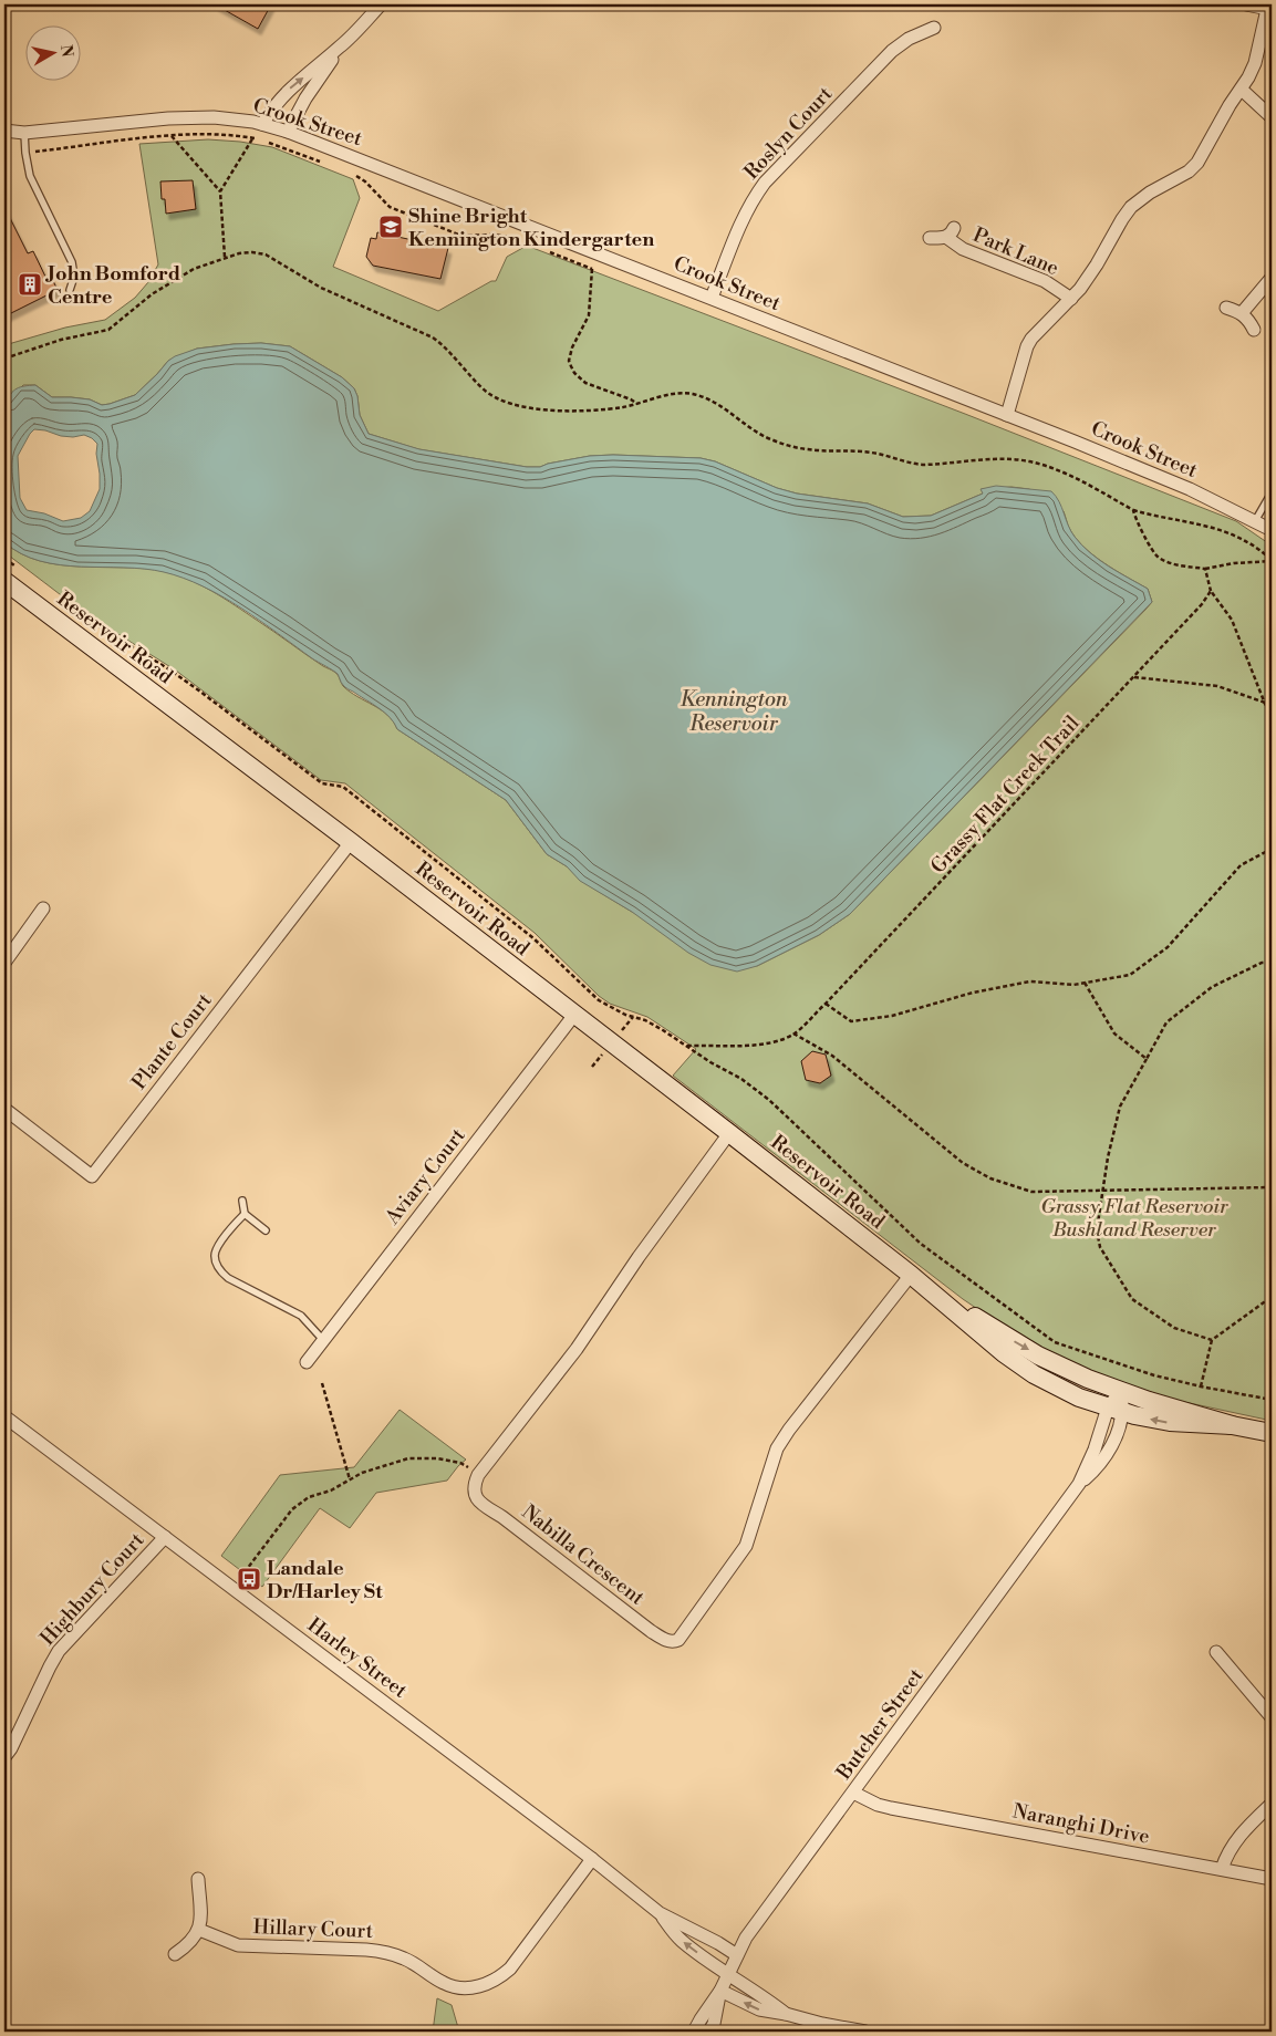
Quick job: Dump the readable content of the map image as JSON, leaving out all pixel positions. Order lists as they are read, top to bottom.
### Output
{
  "streets": {
    "main road": ["Reservoir Road"],
    "street": [
      "Crook Street",
      "Roslyn Court",
      "Park Lane",
      "Plante Court",
      "Aviary Court",
      "Nabilla Crescent",
      "Highbury Court",
      "Harley Street",
      "Butcher Street",
      "Naranghi Drive",
      "Hillary Court"
    ],
    "path": ["Grassy Flat Creek Trail"]
  },
  "crossings": [
    ["Crook Street", "Roslyn Court"],
    ["Reservoir Road", "Plante Court"],
    ["Reservoir Road", "Aviary Court"],
    ["Reservoir Road", "Nabilla Crescent"],
    ["Reservoir Road", "Butcher Street"],
    ["Highbury Court", "Harley Street"],
    ["Harley Street", "Butcher Street"],
    ["Harley Street", "Hillary Court"],
    ["Butcher Street", "Naranghi Drive"]
  ],
  "water": ["Kennington Reservoir"],
  "parks": ["Grassy Flat Reservoir Bushland Reserver"],
  "places": {
    "school or university": ["Shine Bright Kennington Kindergarten"],
    "building": ["John Bomford Centre"],
    "bus stop": ["Landale Dr/Harley St"]
  },
  "north": "right"
}
